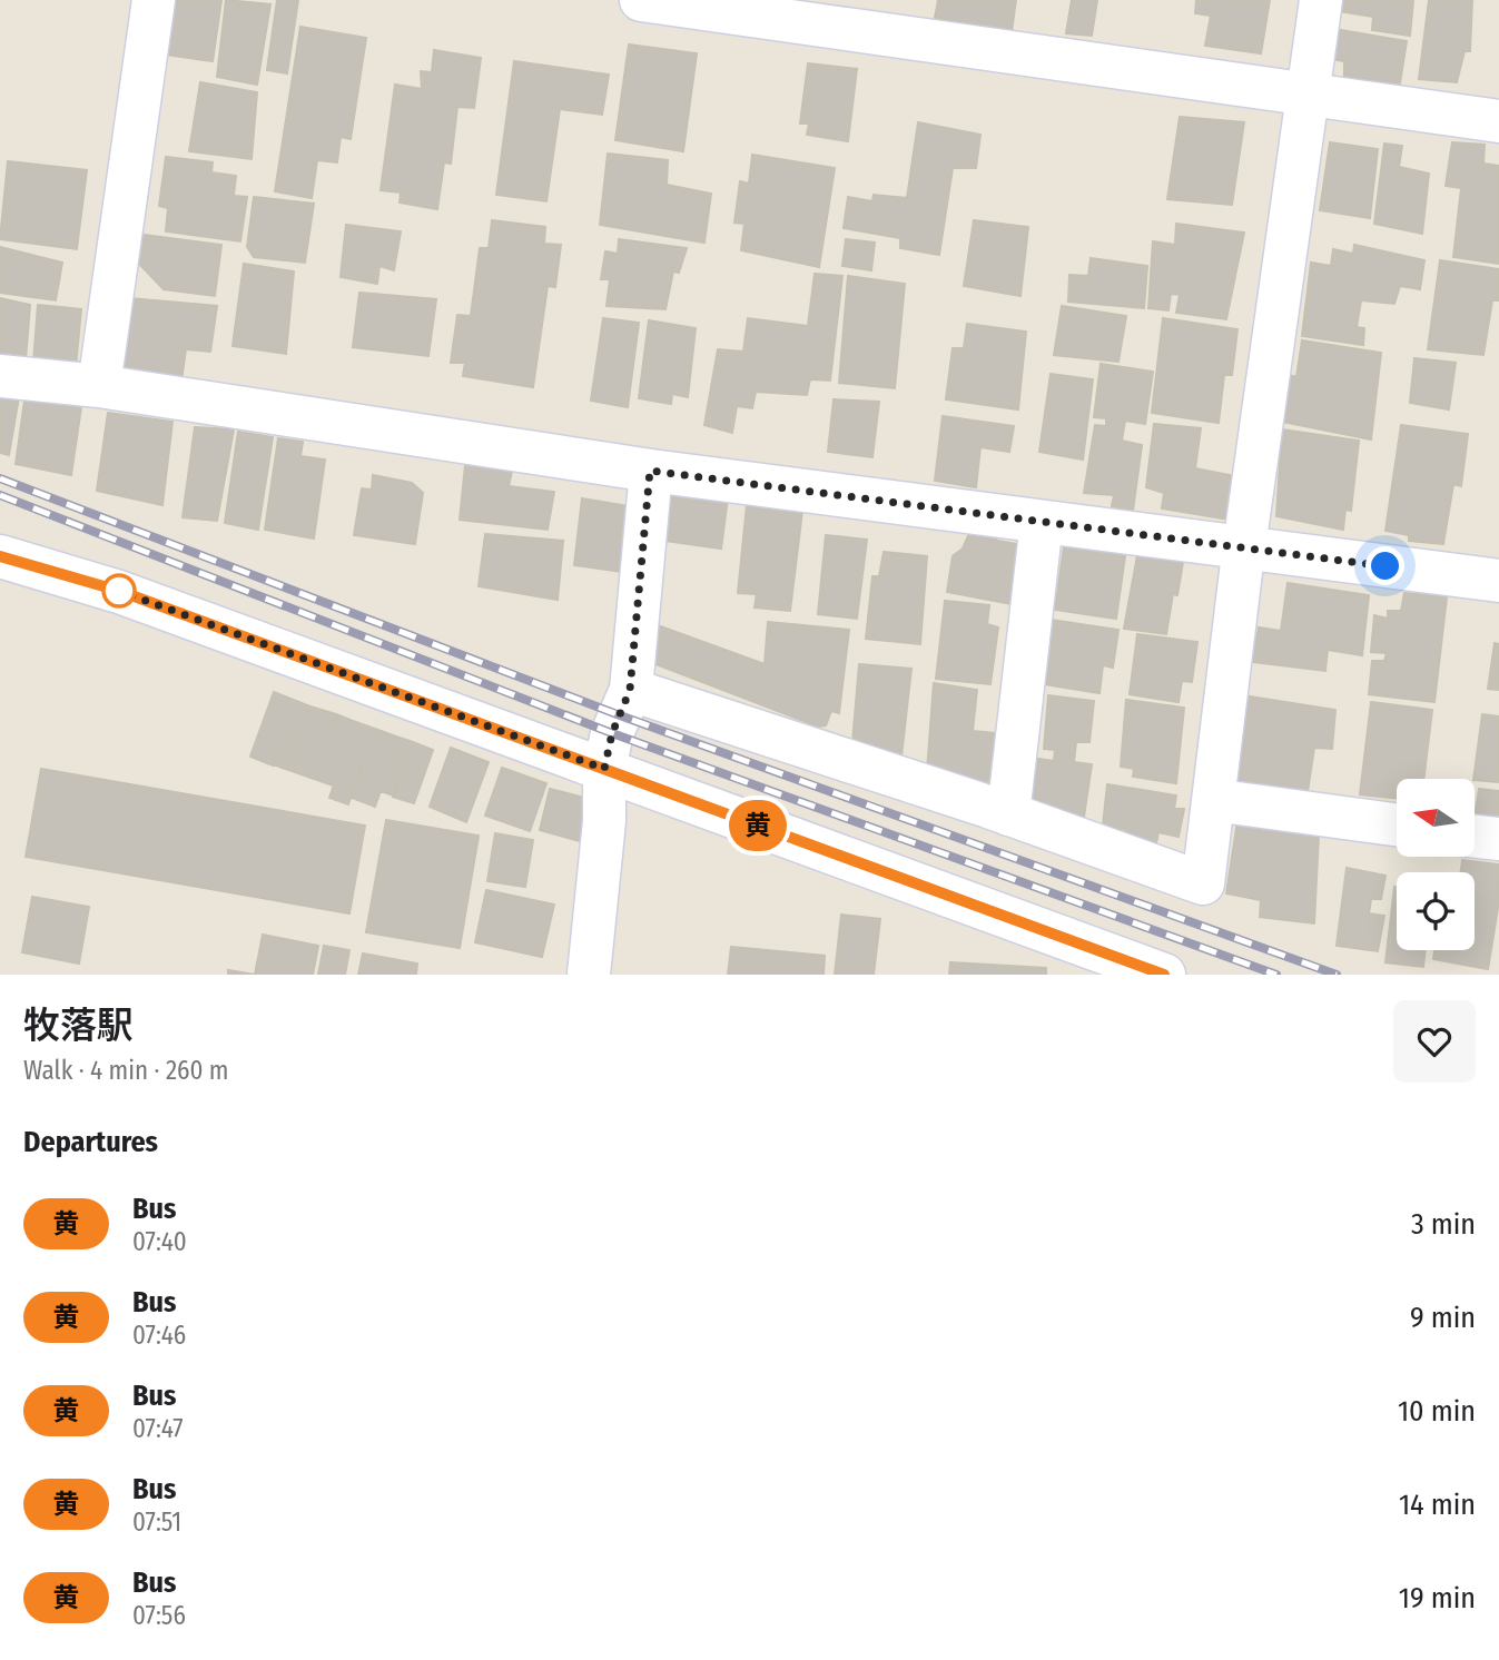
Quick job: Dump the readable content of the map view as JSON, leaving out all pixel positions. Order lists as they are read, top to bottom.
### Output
{
  "lines": ["bus line 黄"],
  "north": "left",
  "page": {
    "on_map": "黄",
    "heading": [
      ["牧落駅", "Walk · 4 min · 260 m"],
      "Departures"
    ],
    "list": [
      {
        "mark": "黄",
        "name": "Bus",
        "note": "07:40",
        "value": "3 min"
      },
      {
        "mark": "黄",
        "name": "Bus",
        "note": "07:46",
        "value": "9 min"
      },
      {
        "mark": "黄",
        "name": "Bus",
        "note": "07:47",
        "value": "10 min"
      },
      {
        "mark": "黄",
        "name": "Bus",
        "note": "07:51",
        "value": "14 min"
      },
      {
        "mark": "黄",
        "name": "Bus",
        "note": "07:56",
        "value": "19 min"
      }
    ]
  }
}
